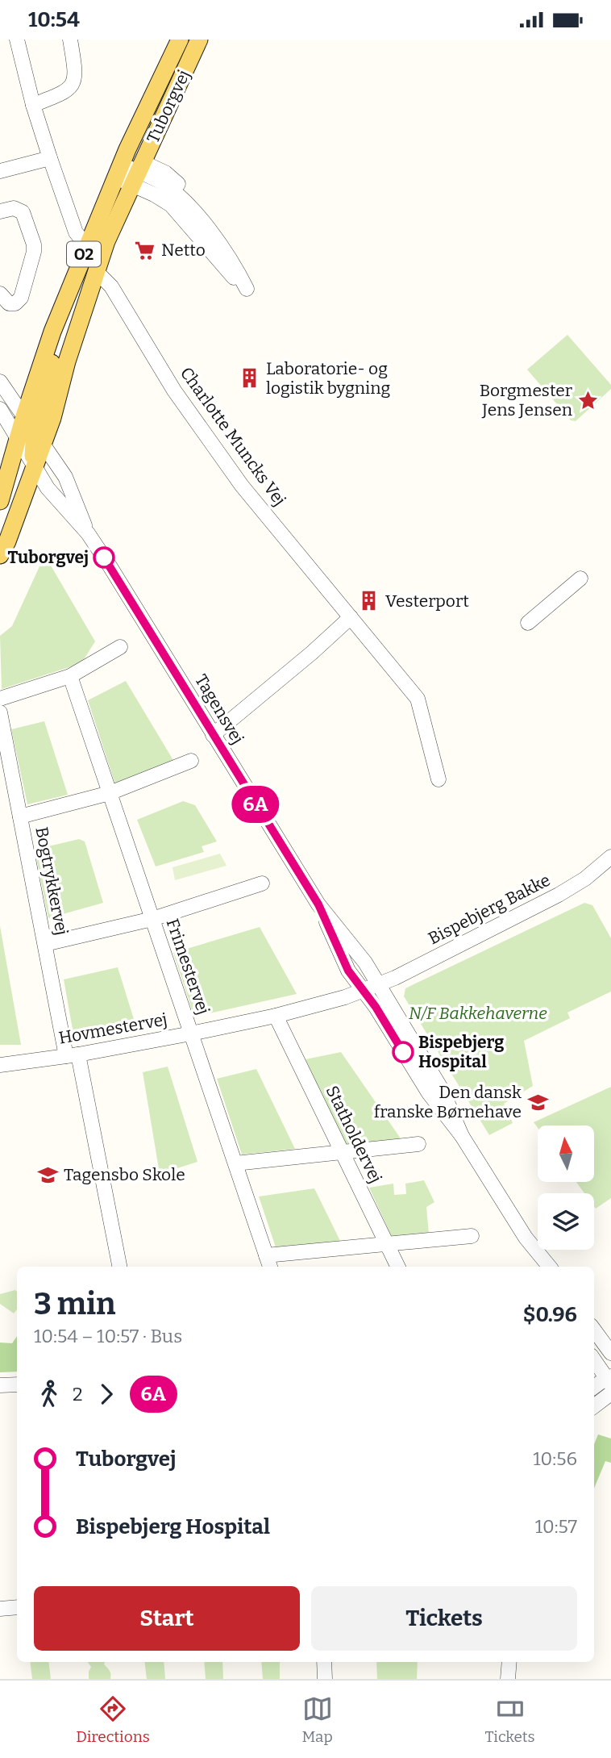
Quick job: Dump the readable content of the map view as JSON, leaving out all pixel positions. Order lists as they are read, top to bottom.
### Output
{
  "streets": {
    "main road": ["Tuborgvej", "O2"],
    "street": [
      "Charlotte Muncks Vej",
      "Tagensvej",
      "Bogtrykkervej",
      "Bispebjerg Bakke",
      "Frimestervej",
      "Hovmestervej",
      "Statholdervej"
    ]
  },
  "crossings": [
    ["Tuborgvej", "Charlotte Muncks Vej"],
    ["Tuborgvej", "Tagensvej"],
    ["Tagensvej", "Bispebjerg Bakke"],
    ["Tagensvej", "Hovmestervej"],
    ["Bogtrykkervej", "Hovmestervej"],
    ["Bispebjerg Bakke", "Hovmestervej"],
    ["Frimestervej", "Hovmestervej"],
    ["Hovmestervej", "Statholdervej"]
  ],
  "parks": ["N/F Bakkehaverne"],
  "places": {
    "supermarket": ["Netto"],
    "building": ["Laboratorie- og logistik bygning", "Vesterport"],
    "place": ["Borgmester Jens Jensen"],
    "other": ["Tuborgvej", "Bispebjerg Hospital"],
    "school or university": ["Den dansk franske Børnehave", "Tagensbo Skole"]
  },
  "lines": ["bus line 6A"],
  "north": "top",
  "page": {
    "status": "10:54",
    "on_map": "6A",
    "heading": ["3 min", "10:54 – 10:57 · Bus", "$0.96"],
    "legs": ["2", "6A"],
    "list": [
      {
        "name": "Tuborgvej",
        "value": "10:56"
      },
      {
        "name": "Bispebjerg Hospital",
        "value": "10:57"
      }
    ],
    "buttons": ["Start", "Tickets"],
    "tabs": ["Directions", "Map", "Tickets"]
  }
}
